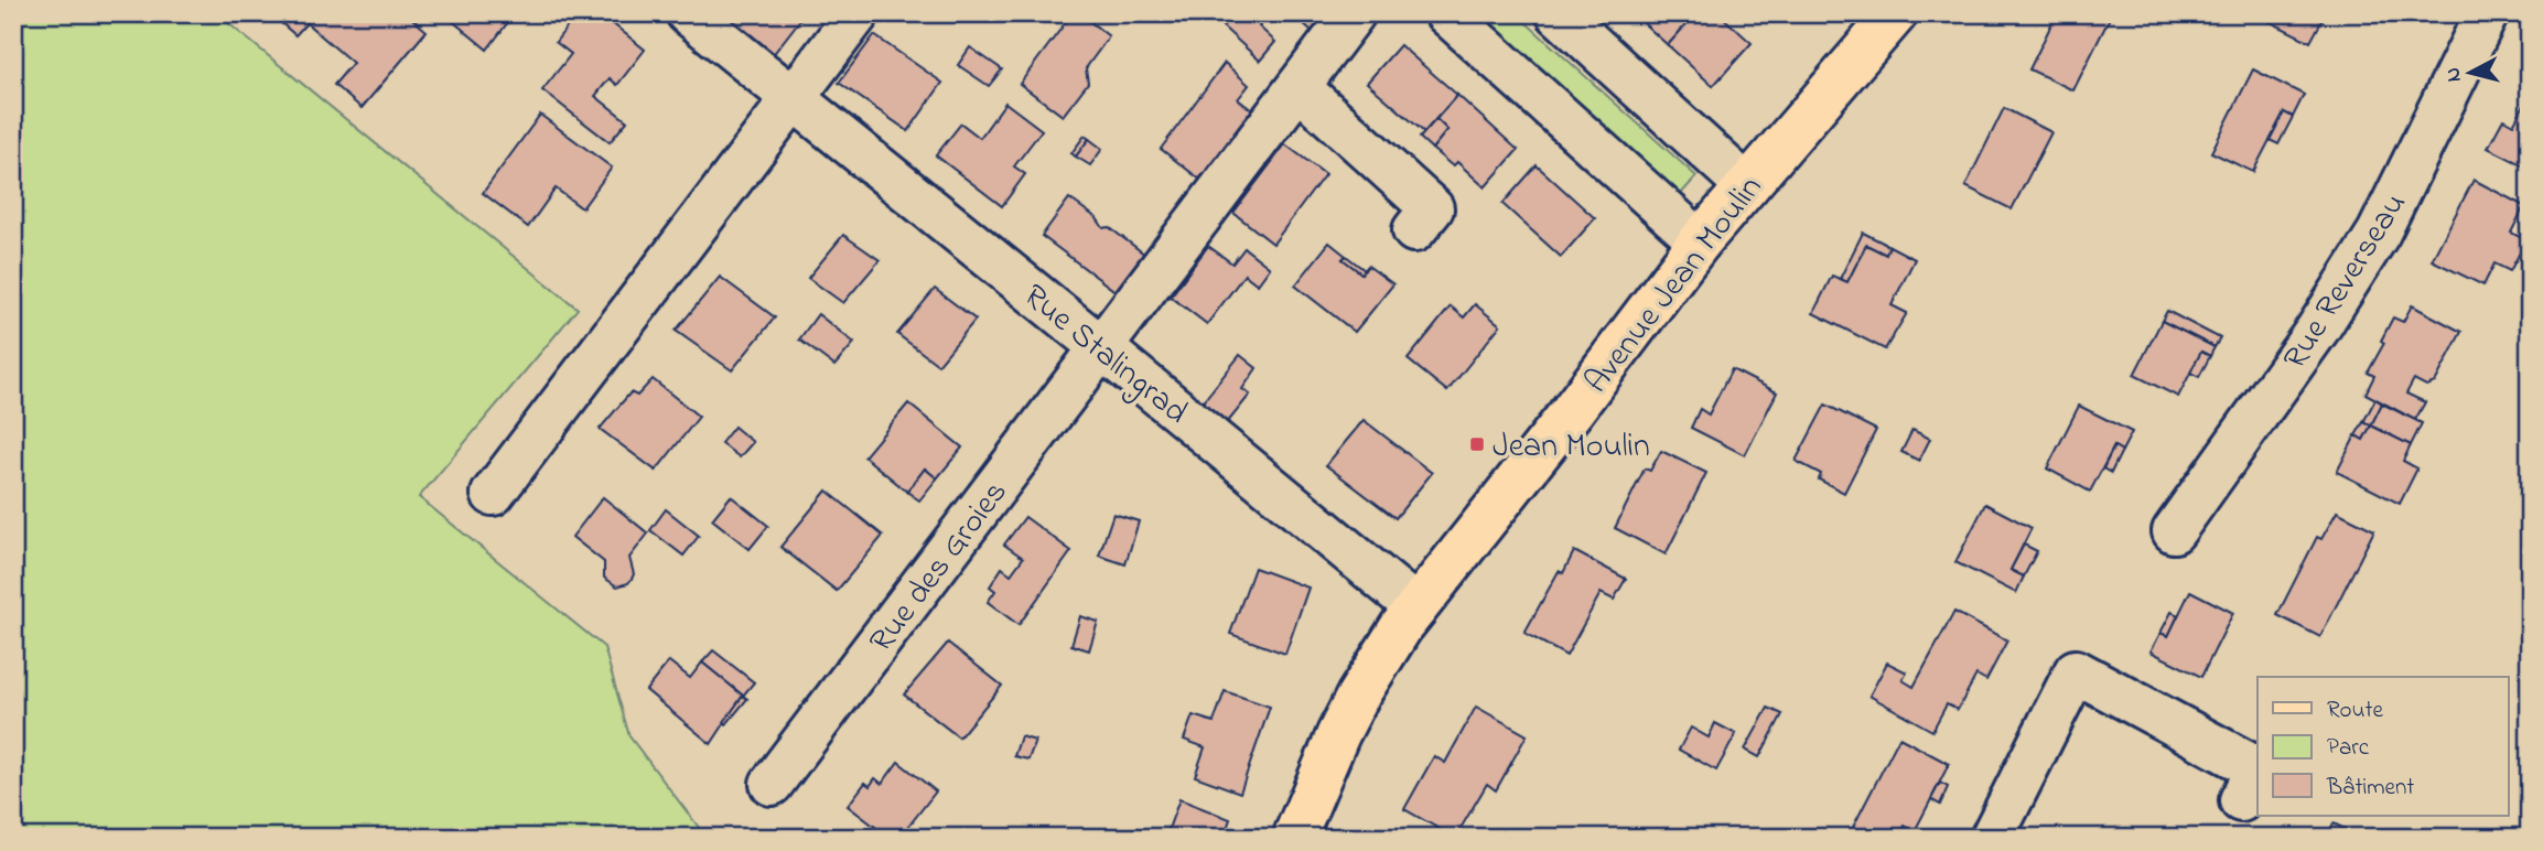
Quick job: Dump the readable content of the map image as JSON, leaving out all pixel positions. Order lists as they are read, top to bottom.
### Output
{
  "streets": {
    "main road": ["Avenue Jean Moulin"],
    "street": ["Rue Reverseau", "Rue Stalingrad", "Rue des Groies"]
  },
  "crossings": [
    ["Avenue Jean Moulin", "Rue Stalingrad"],
    ["Rue Stalingrad", "Rue des Groies"]
  ],
  "places": {
    "transit": ["Jean Moulin"]
  },
  "legend": ["Route", "Parc", "Bâtiment"],
  "north": "left"
}
